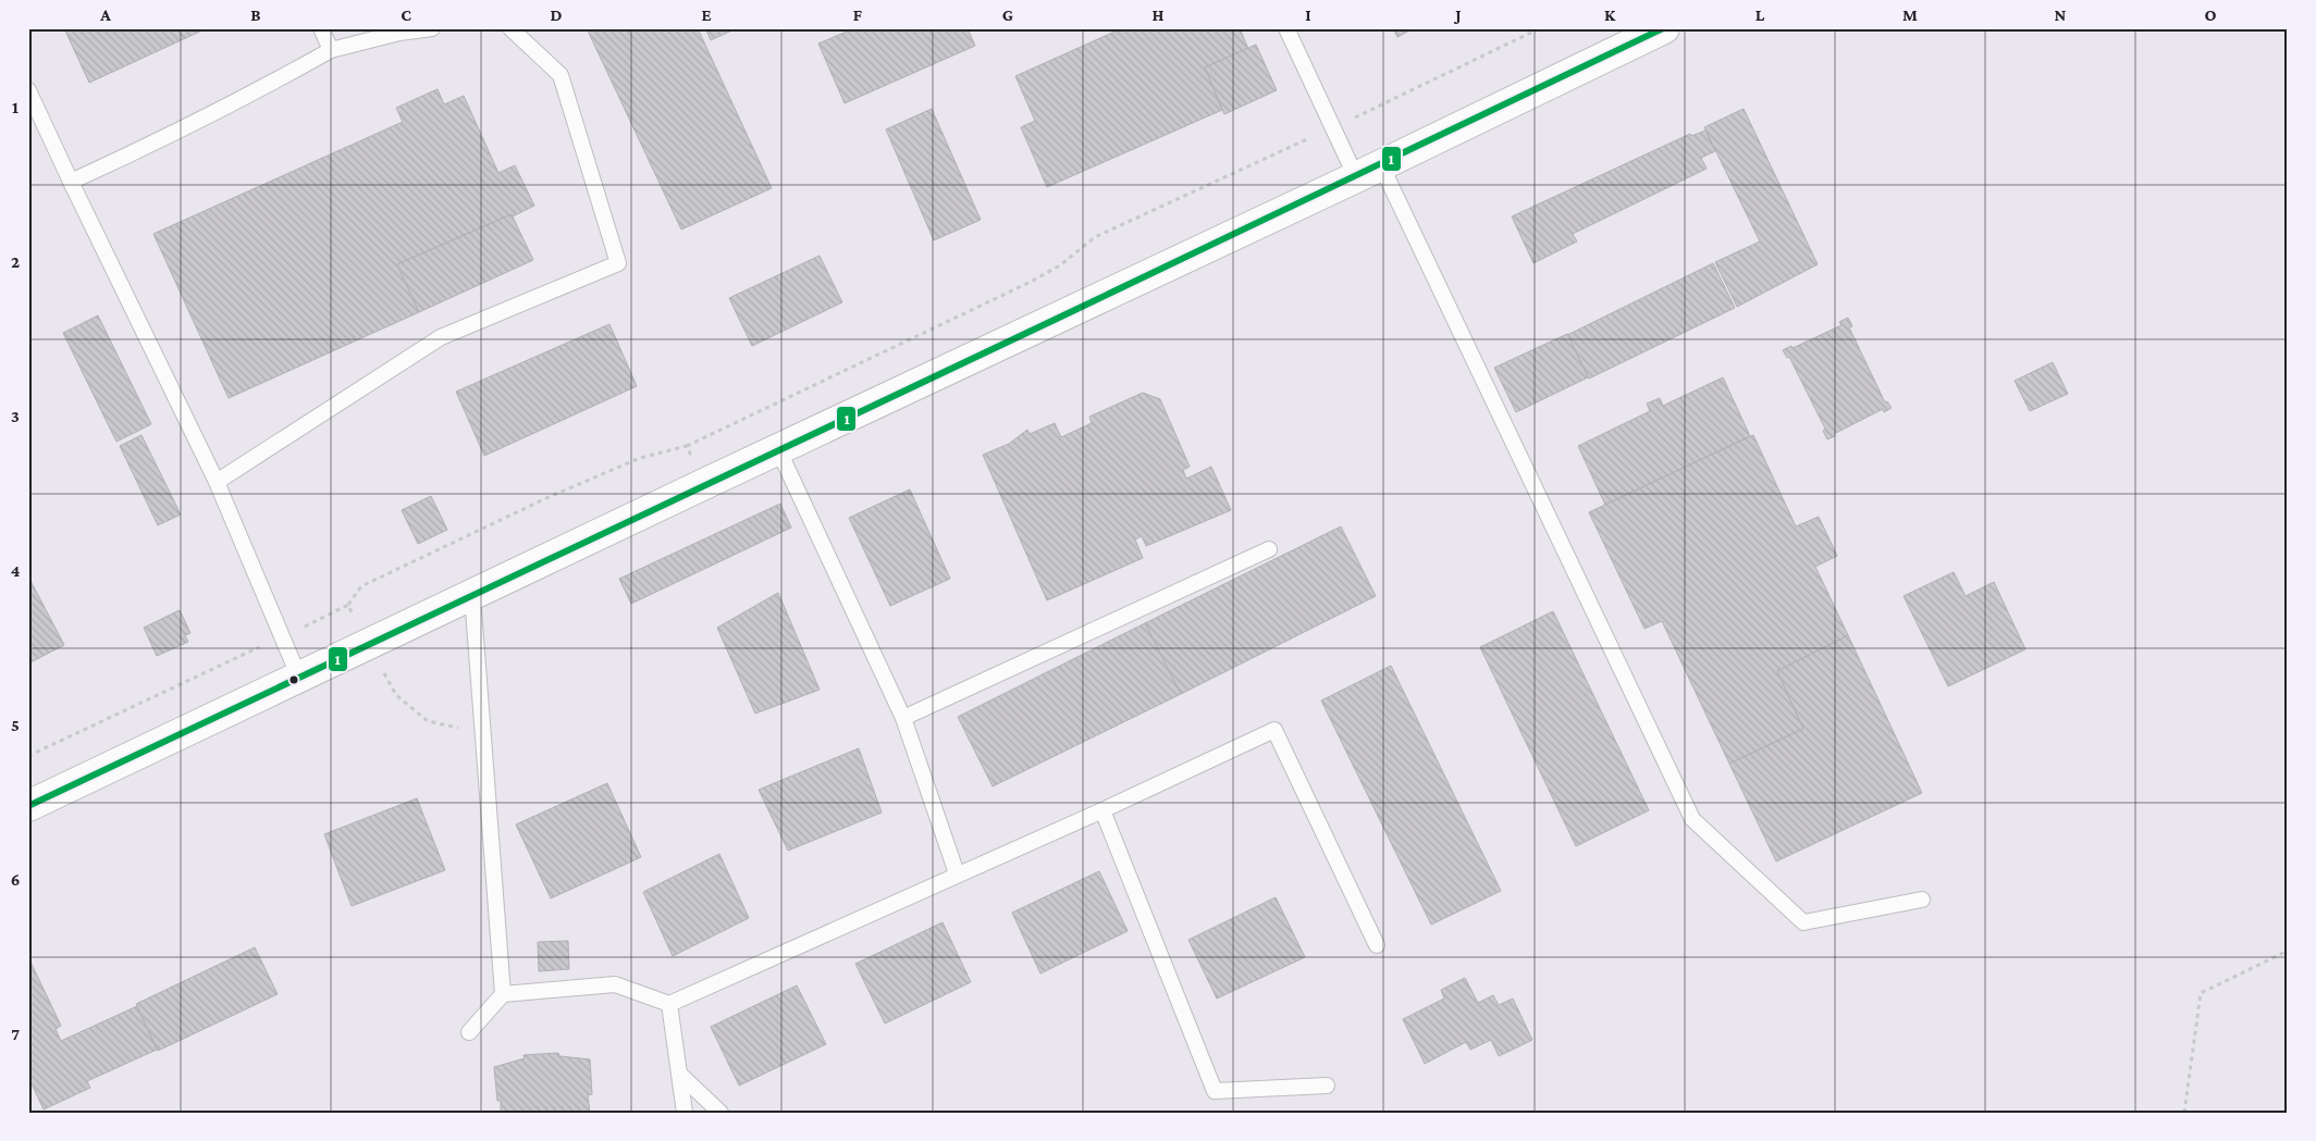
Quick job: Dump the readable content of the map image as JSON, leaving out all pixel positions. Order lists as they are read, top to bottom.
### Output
{
  "lines": ["transit line 1"],
  "grid": {
    "columns": [
      "A",
      "B",
      "C",
      "D",
      "E",
      "F",
      "G",
      "H",
      "I",
      "J",
      "K",
      "L",
      "M",
      "N",
      "O"
    ],
    "rows": [
      "1",
      "2",
      "3",
      "4",
      "5",
      "6",
      "7"
    ]
  }
}
